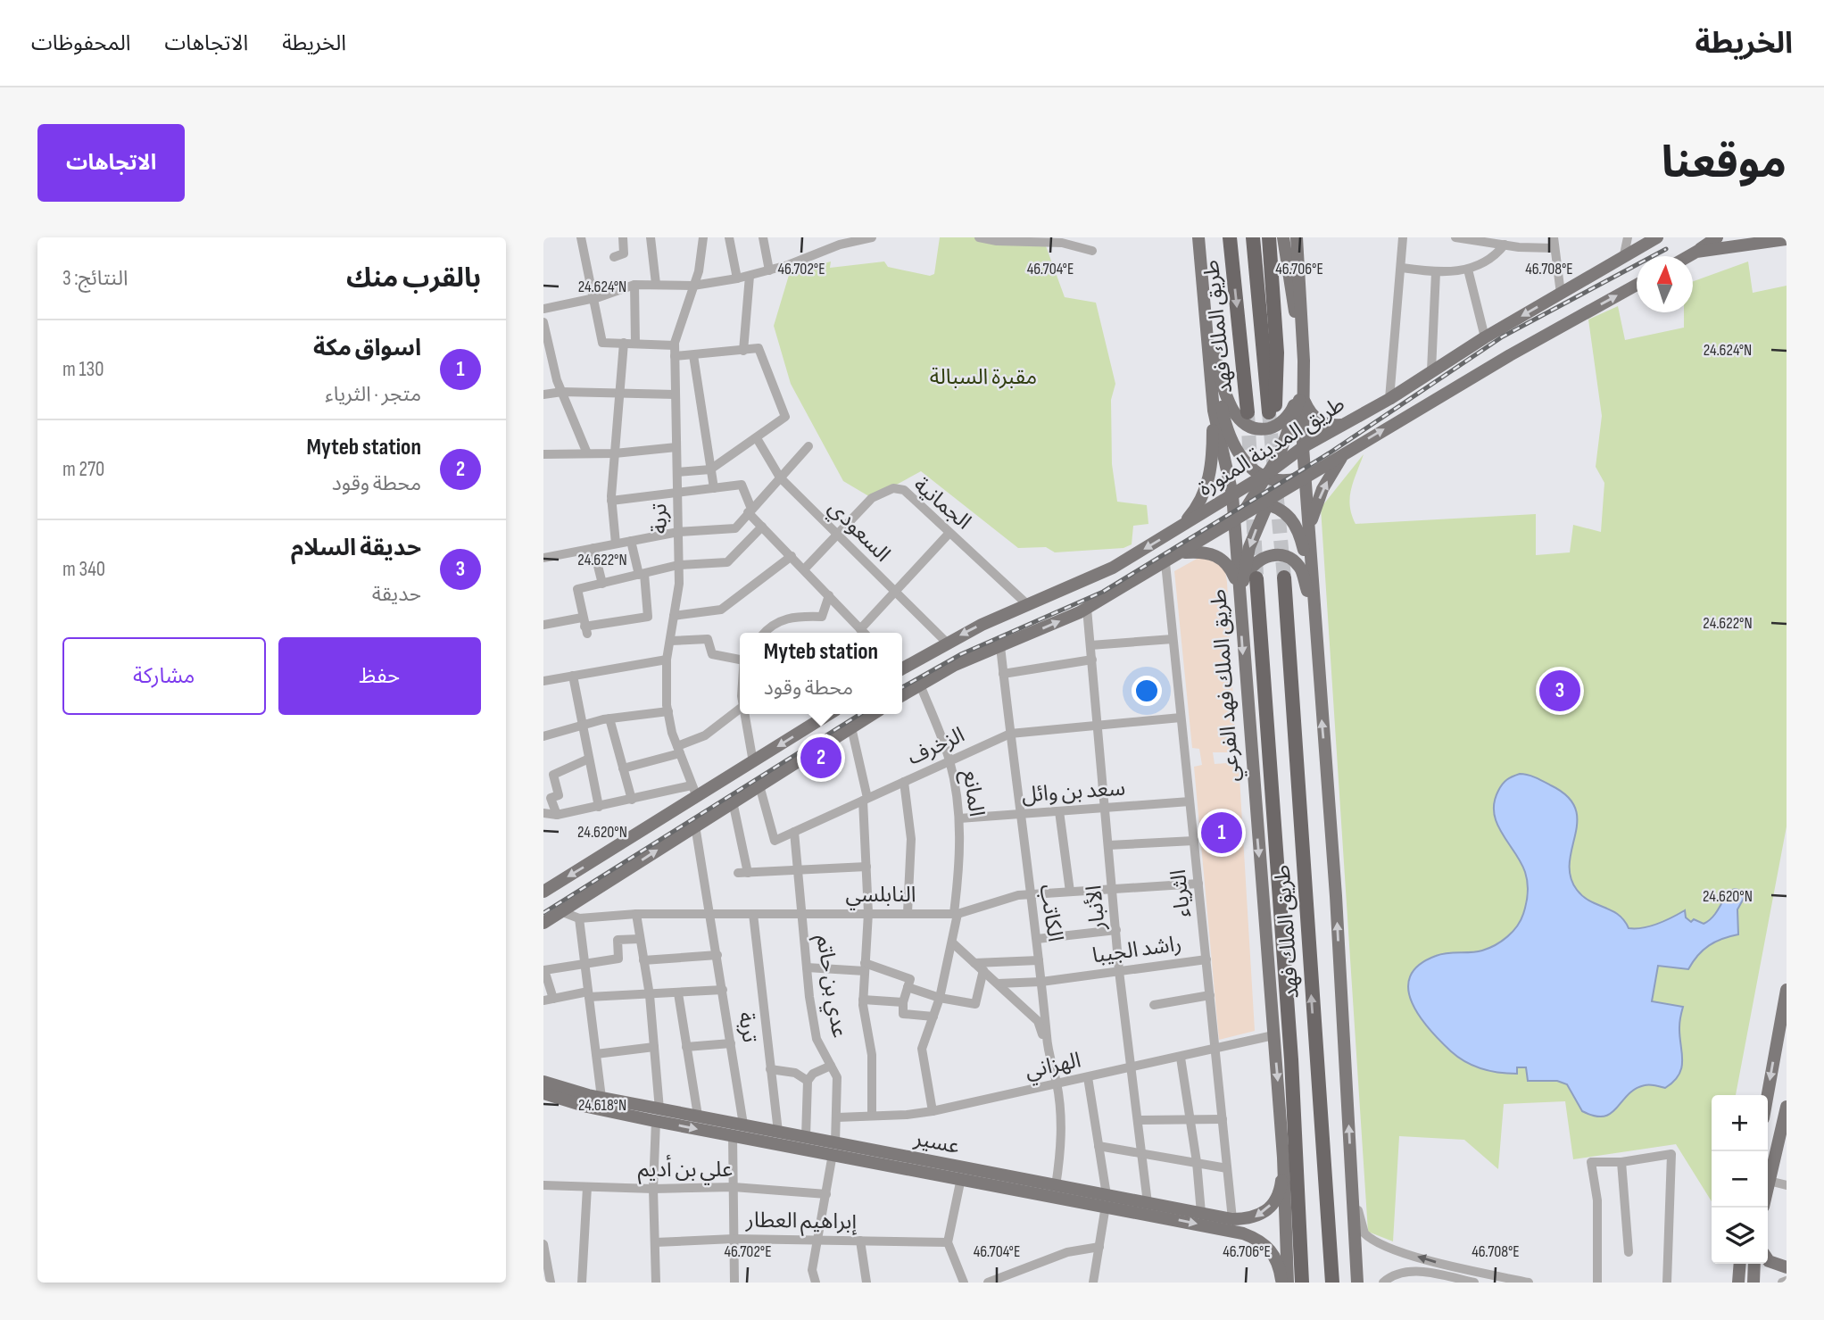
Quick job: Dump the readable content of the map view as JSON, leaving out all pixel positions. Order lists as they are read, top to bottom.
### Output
{
  "streets": {
    "highway": ["طريق الملك فهد"],
    "main road": ["طريق المدينة المنورة", "طريق الملك فهد الفرعي", "عسير"],
    "street": [
      "الجمانية",
      "تربة",
      "السعودي",
      "الزخرف",
      "سعد بن وائل",
      "المانع",
      "الثرياء",
      "النابلسي",
      "الأنبار",
      "الكاتب",
      "راشد الجيبا",
      "عدي بن حاتم",
      "الهزاني",
      "علي بن أديم",
      "إبراهيم العطار"
    ]
  },
  "crossings": [
    ["طريق المدينة المنورة", "الجمانية"],
    ["طريق المدينة المنورة", "السعودي"],
    ["طريق المدينة المنورة", "طريق الملك فهد الفرعي"],
    ["طريق المدينة المنورة", "المانع"],
    ["طريق المدينة المنورة", "الثرياء"],
    ["طريق المدينة المنورة", "الأنبار"],
    ["طريق المدينة المنورة", "الكاتب"],
    ["الجمانية", "السعودي"],
    ["تربة", "النابلسي"],
    ["تربة", "عسير"],
    ["طريق الملك فهد الفرعي", "الهزاني"],
    ["طريق الملك فهد الفرعي", "عسير"],
    ["الزخرف", "المانع"],
    ["الزخرف", "الثرياء"],
    ["الزخرف", "الأنبار"],
    ["الزخرف", "الكاتب"],
    ["الزخرف", "عدي بن حاتم"],
    ["سعد بن وائل", "المانع"],
    ["سعد بن وائل", "الثرياء"],
    ["سعد بن وائل", "الأنبار"],
    ["سعد بن وائل", "الكاتب"],
    ["المانع", "النابلسي"],
    ["المانع", "الهزاني"],
    ["الثرياء", "النابلسي"],
    ["الثرياء", "راشد الجيبا"],
    ["الثرياء", "الهزاني"],
    ["الثرياء", "عسير"],
    ["النابلسي", "الأنبار"],
    ["النابلسي", "الكاتب"],
    ["النابلسي", "عدي بن حاتم"],
    ["الأنبار", "راشد الجيبا"],
    ["الأنبار", "الهزاني"],
    ["الأنبار", "عسير"],
    ["الكاتب", "راشد الجيبا"],
    ["الكاتب", "الهزاني"],
    ["الكاتب", "عسير"],
    ["عدي بن حاتم", "الهزاني"],
    ["عدي بن حاتم", "عسير"],
    ["عدي بن حاتم", "علي بن أديم"],
    ["عدي بن حاتم", "إبراهيم العطار"]
  ],
  "parks": ["مقبرة السبالة"],
  "north": "top",
  "page": {
    "header": "الخريطة",
    "nav": ["الخريطة", "الاتجاهات", "المحفوظات"],
    "title": "موقعنا",
    "buttons": [
      "الاتجاهات",
      ["حفظ", "مشاركة"]
    ],
    "heading": ["بالقرب منك", "النتائج: 3"],
    "list": [
      {
        "mark": "1",
        "name": "اسواق مكة",
        "note": "متجر · الثرياء",
        "value": "130 m"
      },
      {
        "mark": "2",
        "name": "Myteb station",
        "note": "محطة وقود",
        "value": "270 m"
      },
      {
        "mark": "3",
        "name": "حديقة السلام",
        "note": "حديقة",
        "value": "340 m"
      }
    ],
    "popup": ["Myteb station", "محطة وقود"],
    "pins": ["3", "2", "1"],
    "map_buttons": ["+", "−"]
  },
  "coordinates": [
    "46.702°E",
    "46.704°E",
    "46.706°E",
    "46.708°E",
    "24.624°N",
    "24.622°N",
    "24.620°N",
    "24.618°N"
  ]
}
